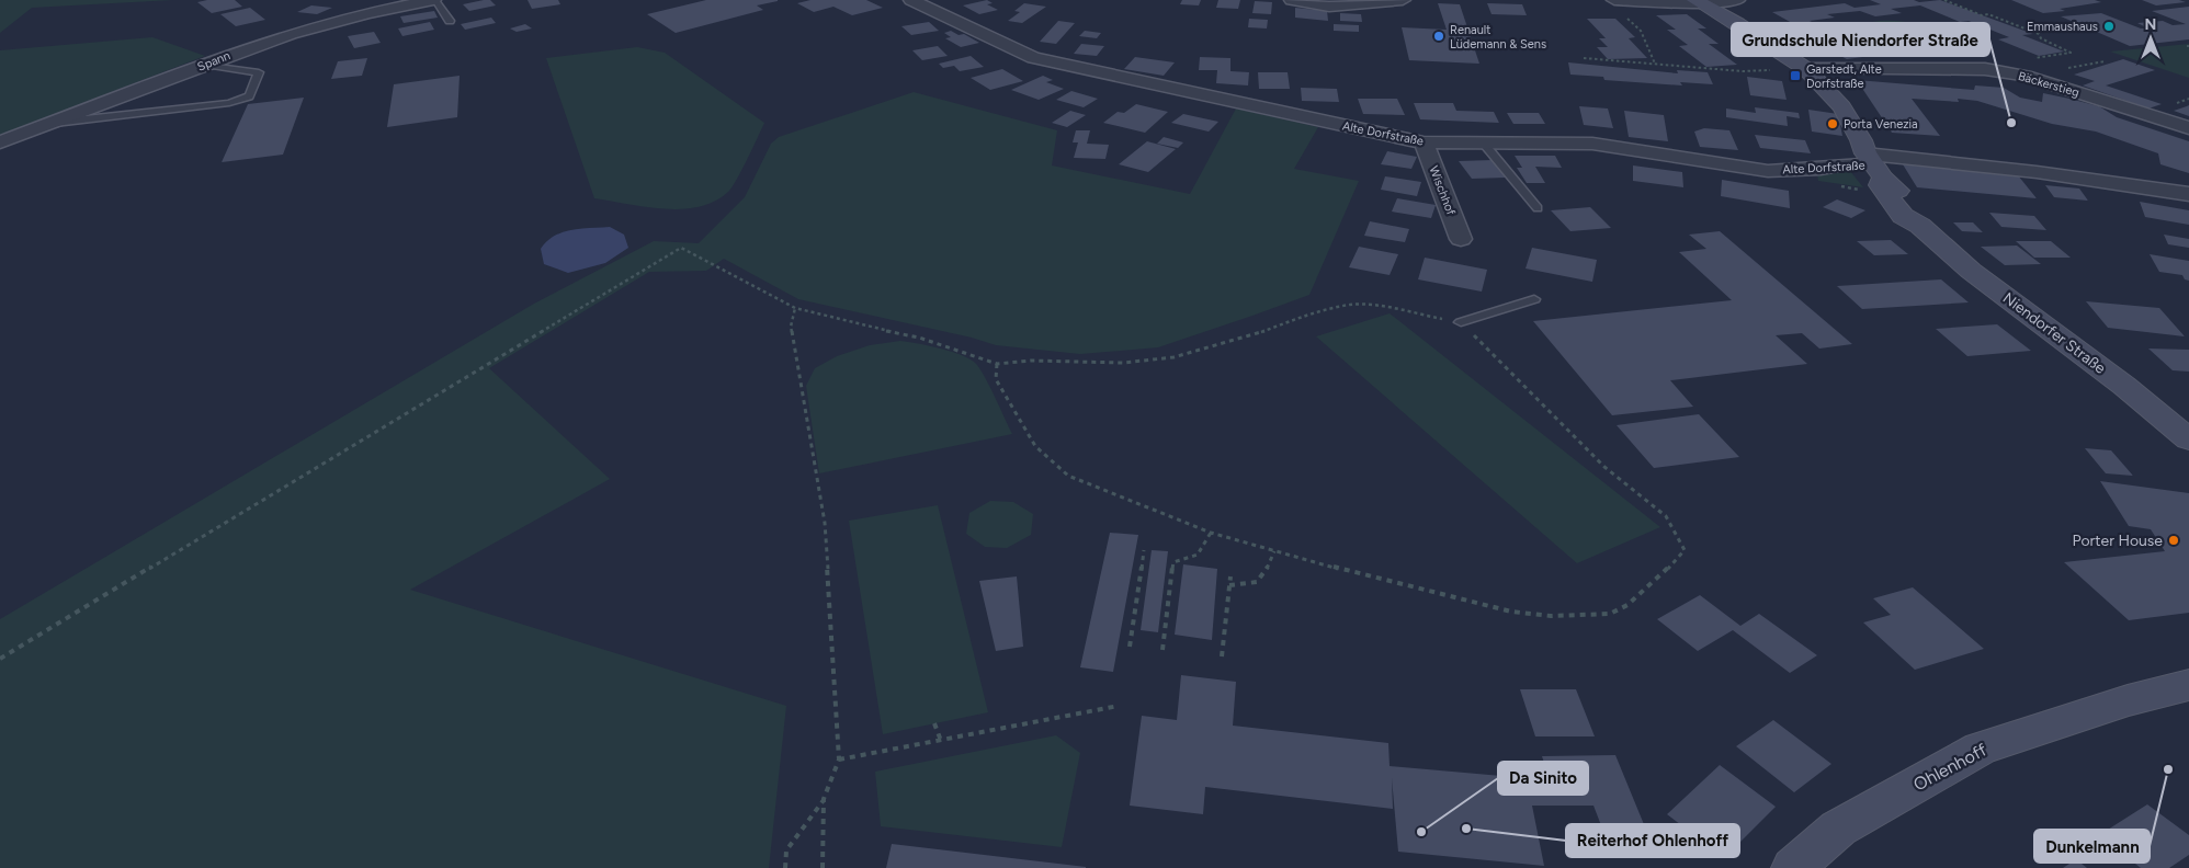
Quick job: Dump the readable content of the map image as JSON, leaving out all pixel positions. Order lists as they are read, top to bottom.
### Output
{
  "streets": {
    "main road": ["Niendorfer Straße", "Ohlenhoff"],
    "street": [
      "Spann",
      "Bäckerstieg",
      "Alte Dorfstraße",
      "Wischhof"
    ]
  },
  "crossings": [
    ["Bäckerstieg", "Niendorfer Straße"],
    ["Alte Dorfstraße", "Wischhof"],
    ["Alte Dorfstraße", "Niendorfer Straße"]
  ],
  "places": {
    "other": [
      "Emmaushaus",
      "Renault Lüdemann & Sens",
      "Grundschule Niendorfer Straße",
      "Porta Venezia",
      "Porter House",
      "Dunkelmann",
      "Reiterhof Ohlenhoff",
      "Da Sinito"
    ],
    "transit": ["Garstedt, Alte Dorfstraße"]
  },
  "north": "top"
}
